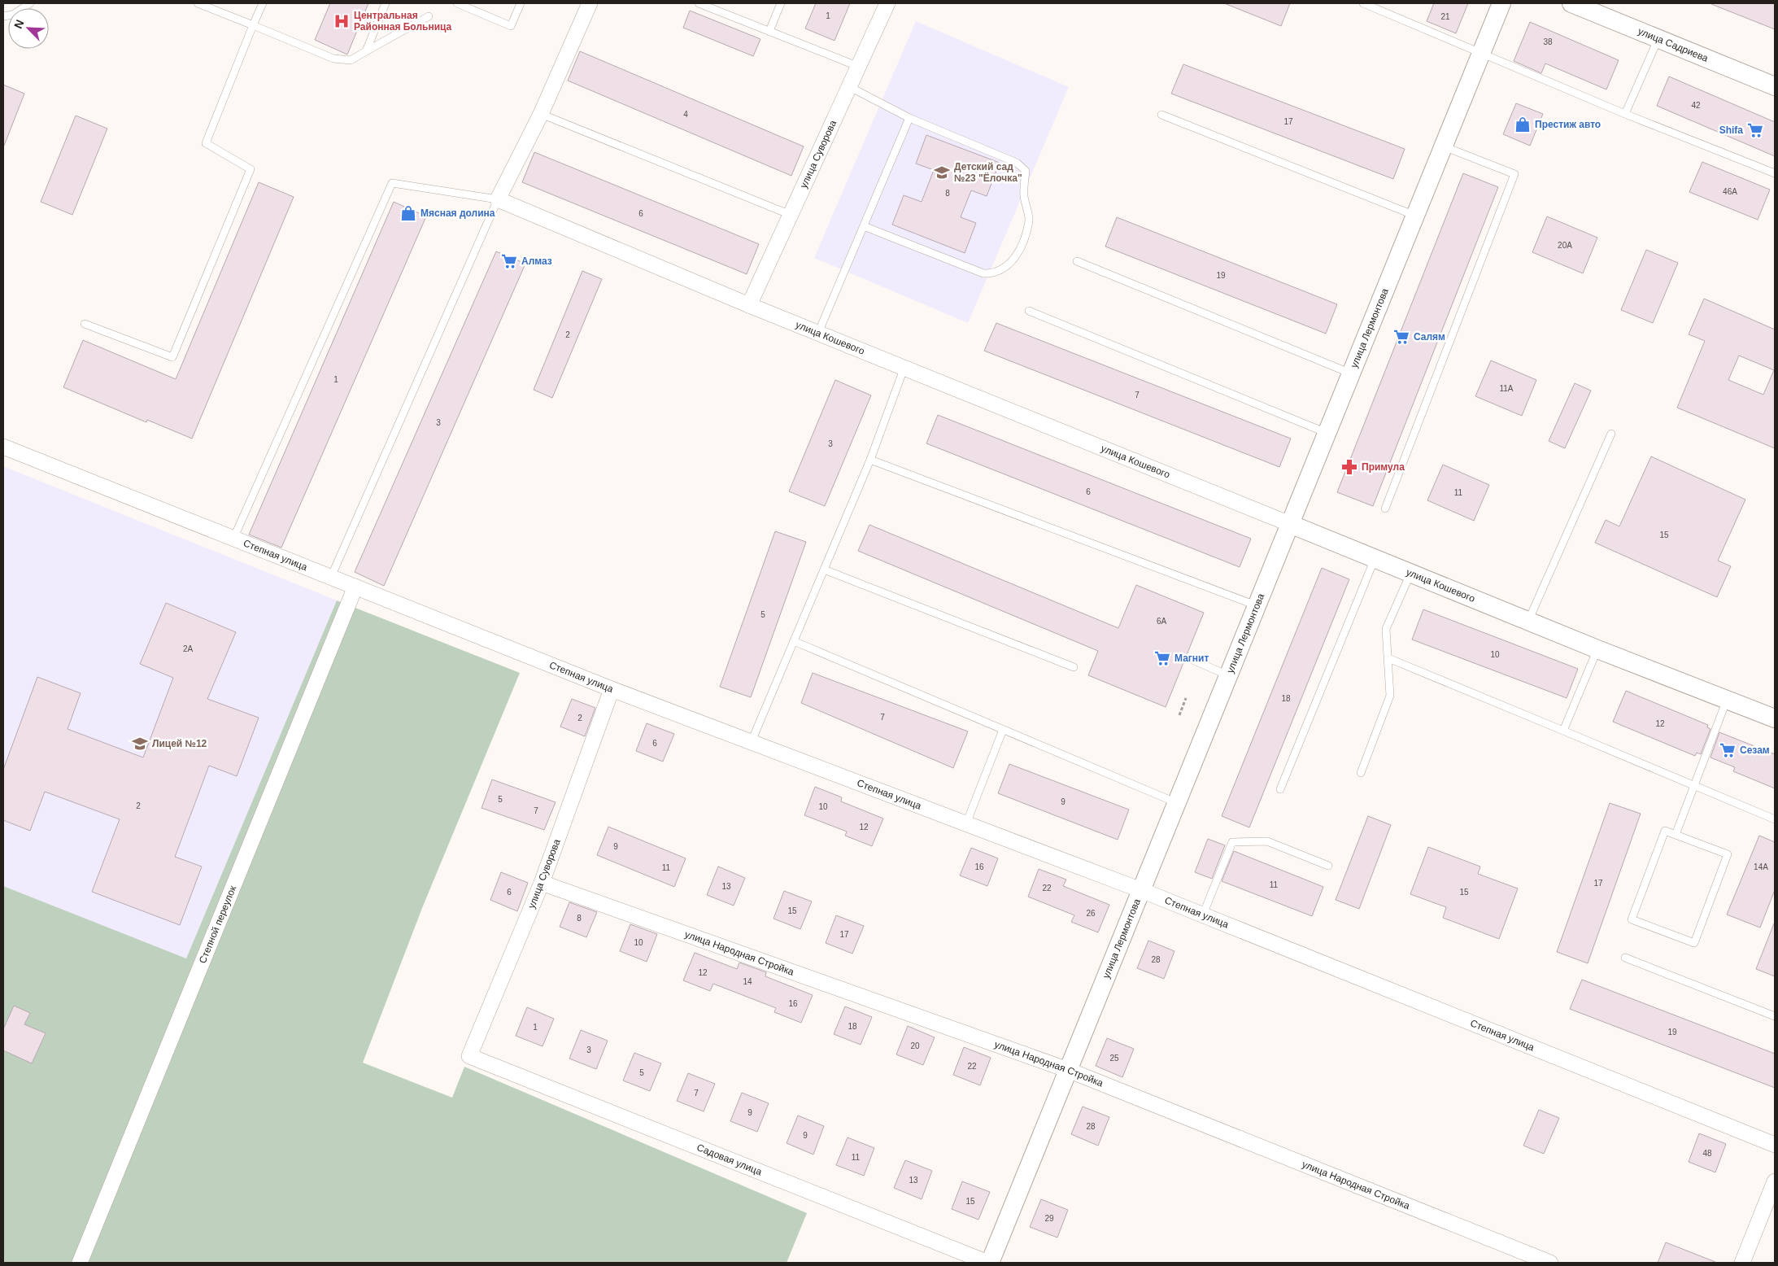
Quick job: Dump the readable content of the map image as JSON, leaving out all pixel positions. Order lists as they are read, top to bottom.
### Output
{
  "streets": {
    "street": [
      "улица Садриева",
      "улица Суворова",
      "улица Лермонтова",
      "улица Кошевого",
      "Степная улица",
      "Степной переулок",
      "улица Народная Стройка",
      "Садовая улица"
    ]
  },
  "crossings": [
    ["улица Суворова", "улица Кошевого"],
    ["улица Суворова", "Степная улица"],
    ["улица Суворова", "улица Народная Стройка"],
    ["улица Суворова", "Садовая улица"],
    ["улица Лермонтова", "улица Кошевого"],
    ["улица Лермонтова", "Степная улица"],
    ["улица Лермонтова", "улица Народная Стройка"],
    ["улица Лермонтова", "Садовая улица"],
    ["Степная улица", "Степной переулок"]
  ],
  "places": {
    "hospital": ["Центральная Районная Больница"],
    "shop": ["Престиж авто", "Мясная долина"],
    "supermarket": [
      "Shifa",
      "Алмаз",
      "Салям",
      "Магнит",
      "Сезам"
    ],
    "school or university": ["Детский сад №23 \"Ёлочка\"", "Лицей №12"],
    "pharmacy": ["Примула"]
  },
  "house_numbers": [
    "1",
    "21",
    "38",
    "42",
    "4",
    "17",
    "46А",
    "8",
    "6",
    "20А",
    "19",
    "2",
    "1",
    "11А",
    "7",
    "3",
    "3",
    "6",
    "11",
    "15",
    "5",
    "6А",
    "2А",
    "10",
    "18",
    "7",
    "2",
    "12",
    "6",
    "5",
    "9",
    "2",
    "10",
    "7",
    "12",
    "9",
    "16",
    "14А",
    "11",
    "17",
    "11",
    "13",
    "22",
    "6",
    "15",
    "15",
    "26",
    "8",
    "17",
    "10",
    "28",
    "12",
    "14",
    "16",
    "18",
    "1",
    "19",
    "20",
    "3",
    "25",
    "22",
    "5",
    "7",
    "9",
    "28",
    "9",
    "48",
    "11",
    "13",
    "15",
    "29"
  ],
  "north": "top left"
}
